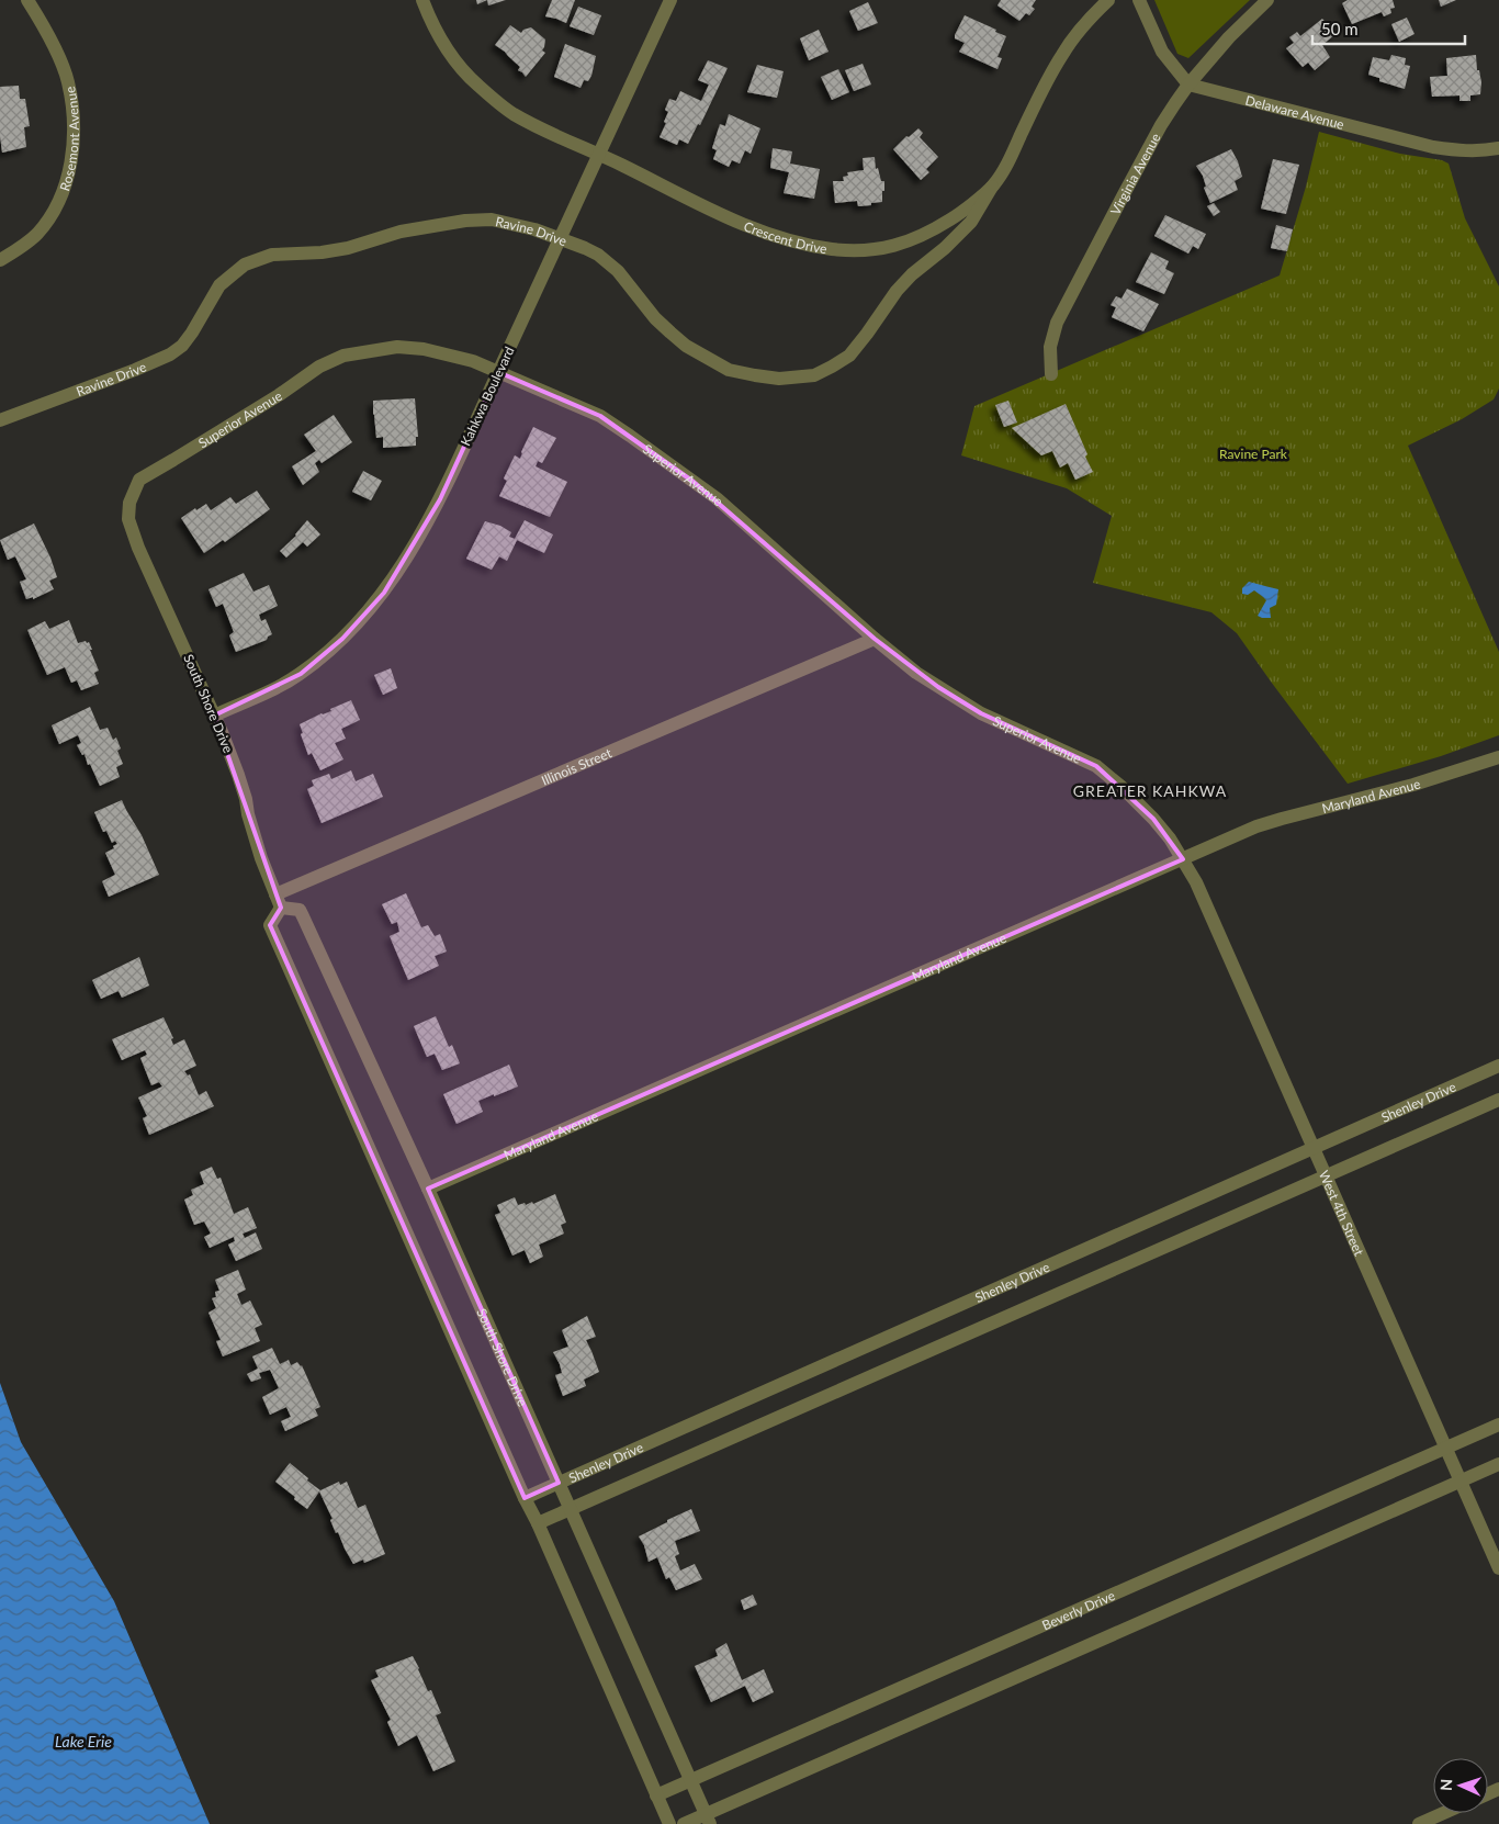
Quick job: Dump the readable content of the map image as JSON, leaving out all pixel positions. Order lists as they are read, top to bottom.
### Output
{
  "streets": {
    "street": [
      "Delaware Avenue",
      "Rosemont Avenue",
      "Virginia Avenue",
      "Ravine Drive",
      "Crescent Drive",
      "Kahkwa Boulevard",
      "Superior Avenue",
      "South Shore Drive",
      "Illinois Street",
      "Maryland Avenue",
      "Shenley Drive",
      "West 4th Street",
      "Beverly Drive"
    ]
  },
  "crossings": [
    ["Delaware Avenue", "Virginia Avenue"],
    ["Ravine Drive", "Crescent Drive"],
    ["Crescent Drive", "Kahkwa Boulevard"],
    ["Kahkwa Boulevard", "Superior Avenue"],
    ["Kahkwa Boulevard", "South Shore Drive"],
    ["Superior Avenue", "South Shore Drive"],
    ["Superior Avenue", "Illinois Street"],
    ["Superior Avenue", "Maryland Avenue"],
    ["Superior Avenue", "West 4th Street"],
    ["South Shore Drive", "Illinois Street"],
    ["South Shore Drive", "Maryland Avenue"],
    ["South Shore Drive", "Shenley Drive"],
    ["South Shore Drive", "Beverly Drive"],
    ["Maryland Avenue", "West 4th Street"],
    ["Shenley Drive", "West 4th Street"],
    ["West 4th Street", "Beverly Drive"]
  ],
  "districts": ["GREATER KAHKWA"],
  "water": ["Lake Erie"],
  "parks": ["Ravine Park"],
  "scale_bar": "50 m",
  "north": "left"
}
